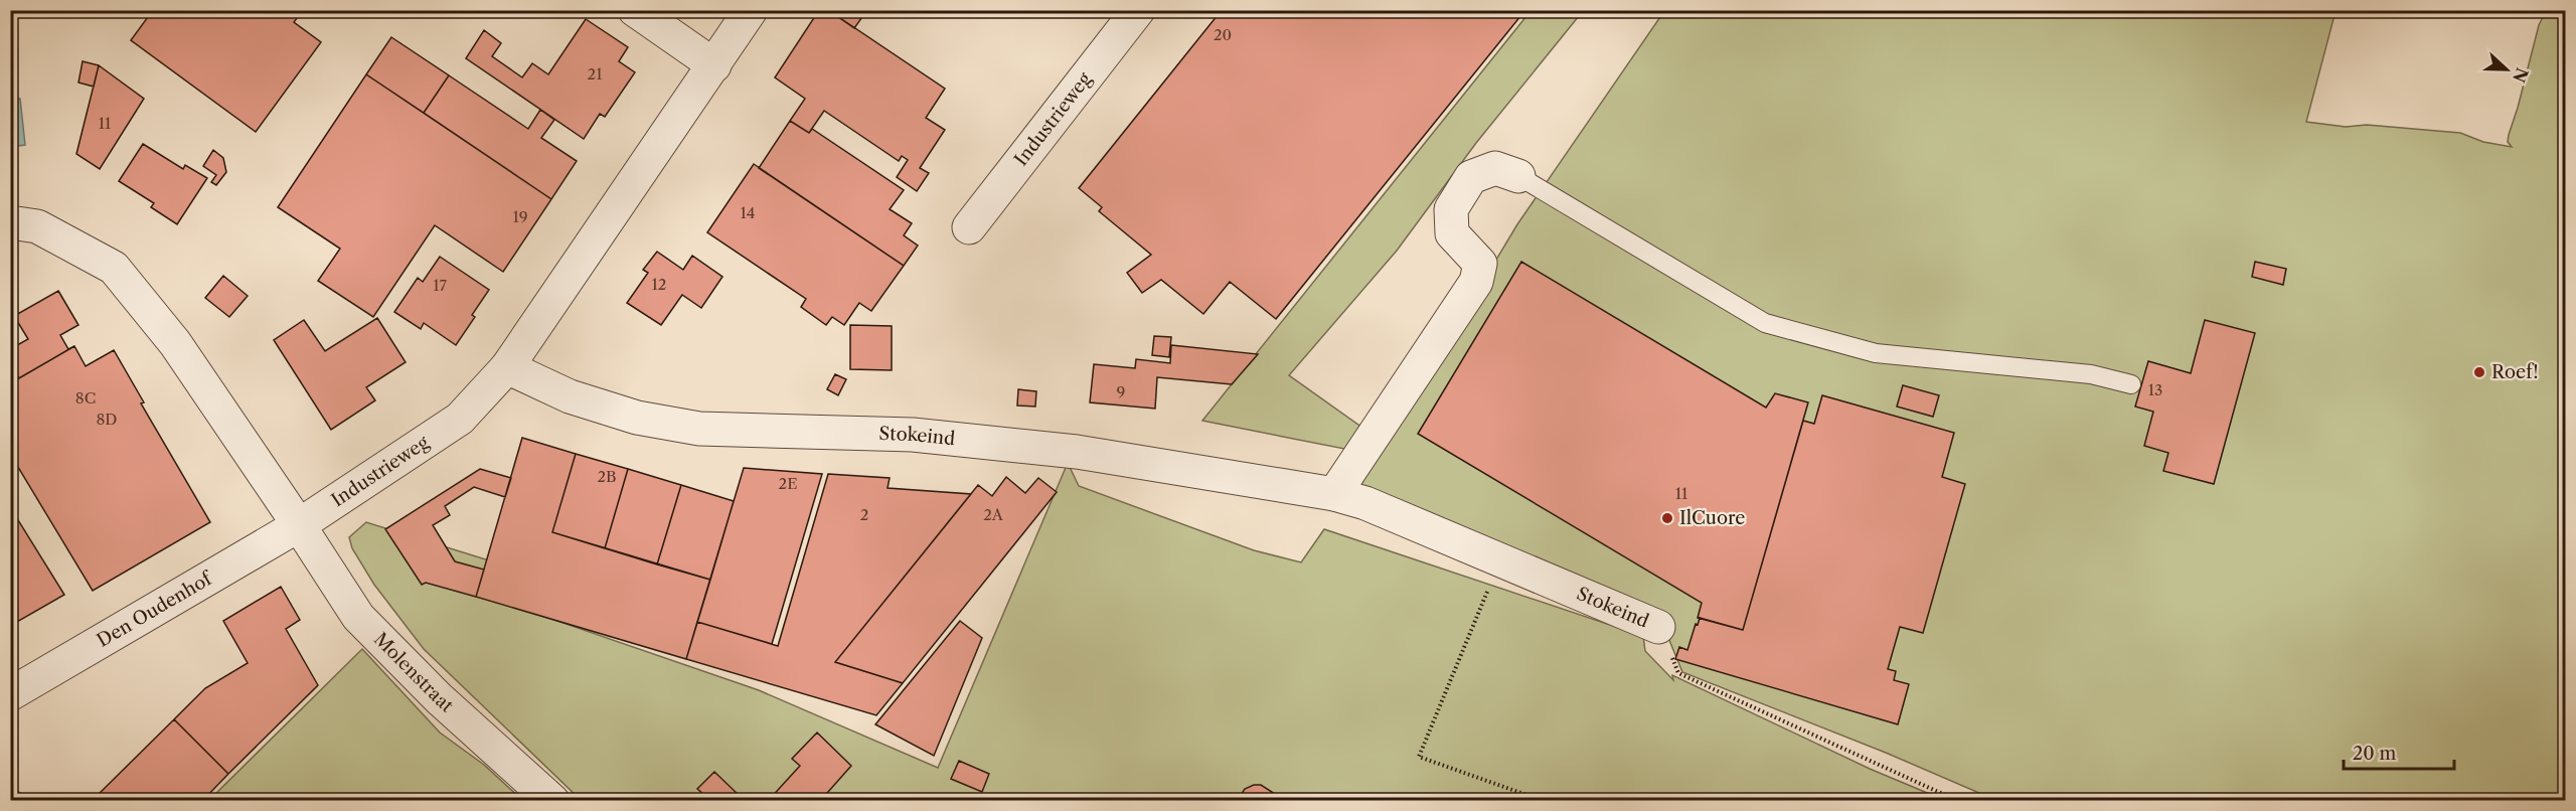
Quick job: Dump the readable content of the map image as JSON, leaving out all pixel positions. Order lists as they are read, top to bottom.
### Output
{
  "streets": {
    "street": [
      "Industrieweg",
      "Stokeind",
      "Den Oudenhof",
      "Molenstraat"
    ]
  },
  "crossings": [
    ["Industrieweg", "Stokeind"],
    ["Industrieweg", "Den Oudenhof"],
    ["Industrieweg", "Molenstraat"],
    ["Den Oudenhof", "Molenstraat"]
  ],
  "places": ["Roef!", "IlCuore"],
  "house_numbers": [
    "20",
    "21",
    "11",
    "14",
    "19",
    "12",
    "17",
    "13",
    "9",
    "8C",
    "8D",
    "2B",
    "2E",
    "11",
    "2",
    "2A"
  ],
  "scale_bar": "20 m",
  "north": "right"
}
